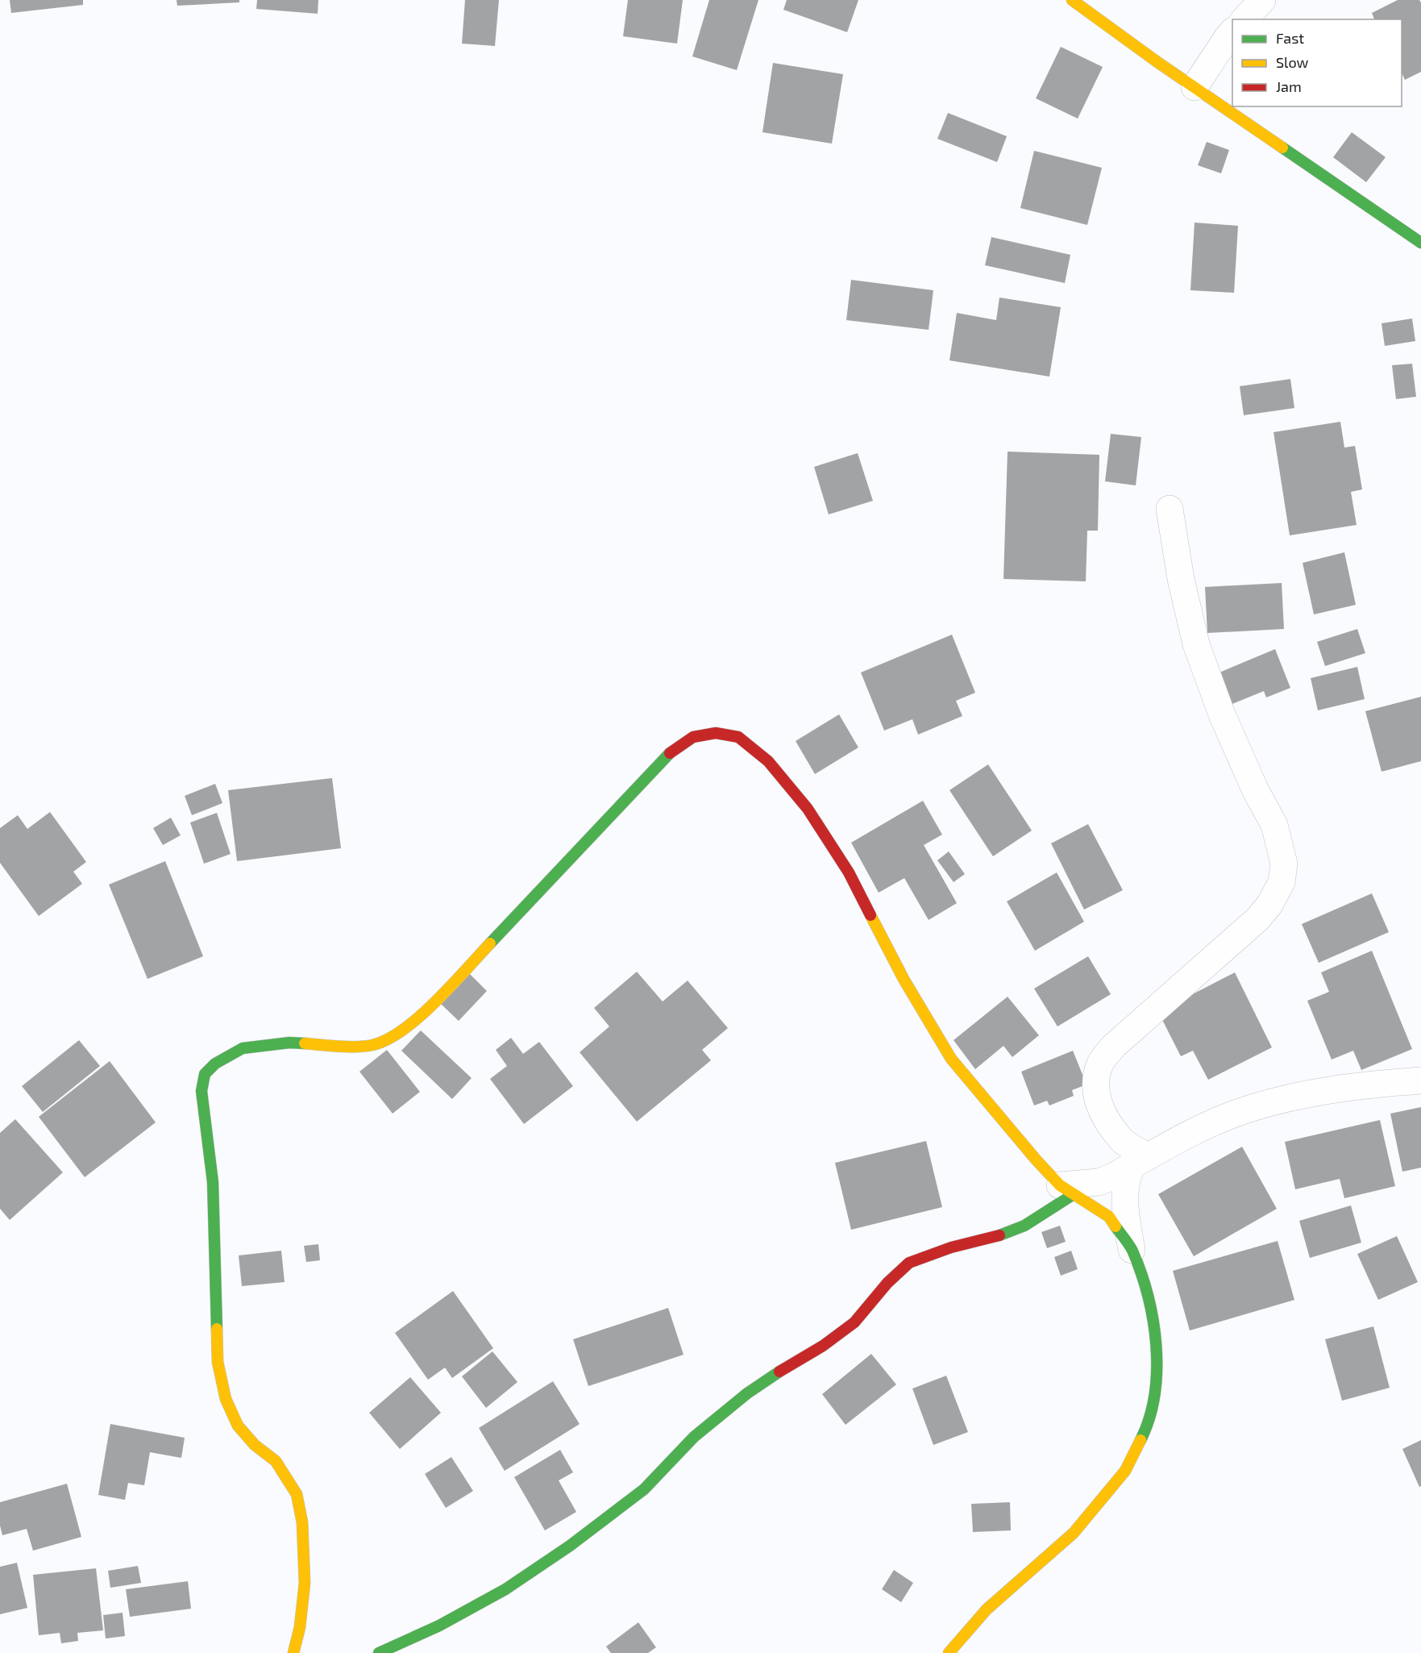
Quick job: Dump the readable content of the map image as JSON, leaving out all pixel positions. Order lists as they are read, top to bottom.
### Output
{
  "legend": ["Fast", "Slow", "Jam"]
}
